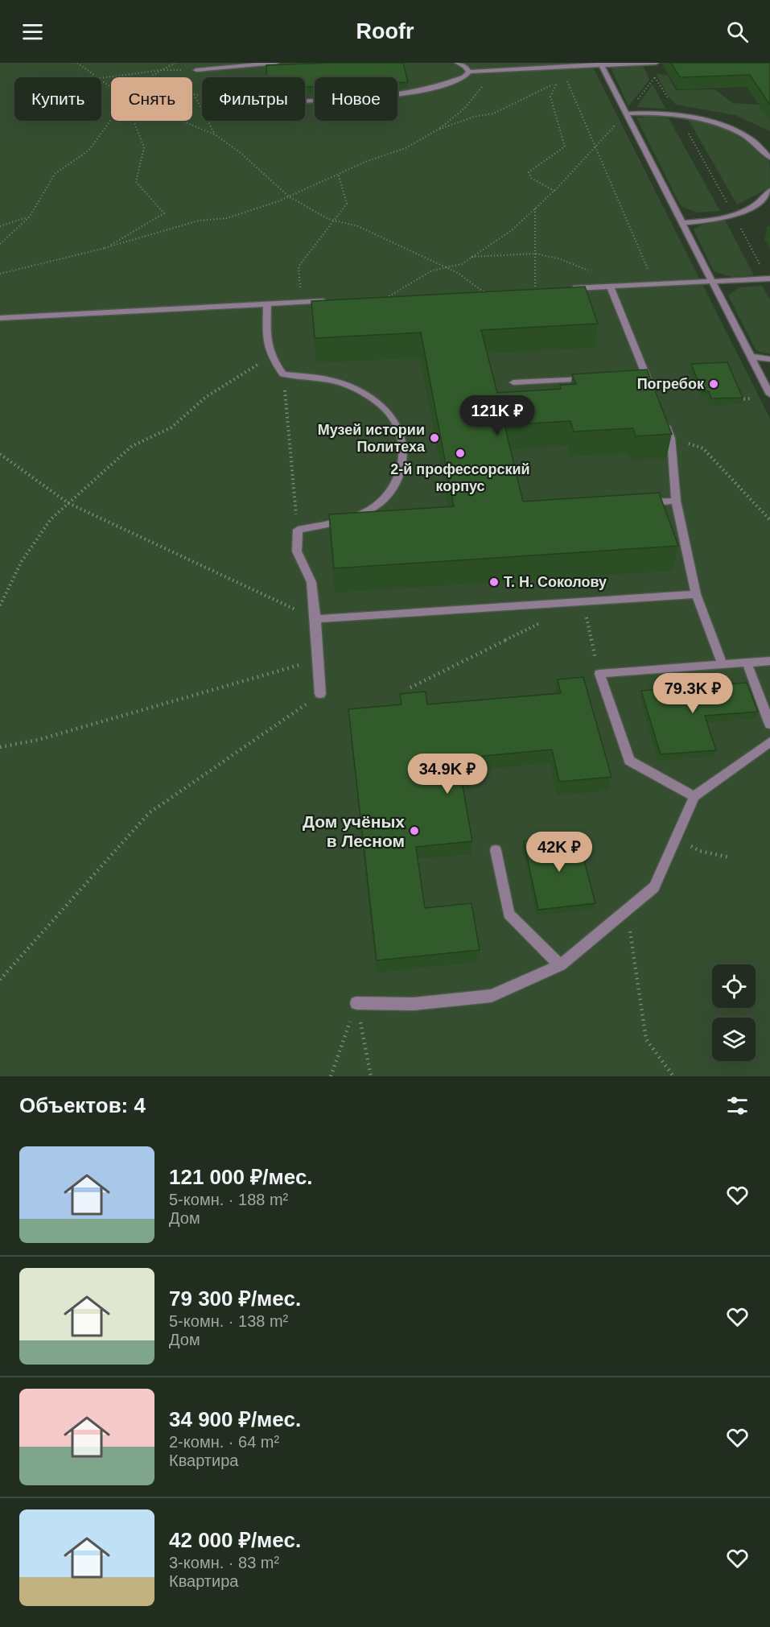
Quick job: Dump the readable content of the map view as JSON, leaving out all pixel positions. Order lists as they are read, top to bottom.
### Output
{
  "places": [
    "Погребок",
    "Музей истории Политеха",
    "2-й профессорский корпус",
    "Т. Н. Соколову",
    "Дом учёных в Лесном"
  ],
  "page": {
    "header": "Roofr",
    "chip": [
      "Купить",
      "Снять",
      "Фильтры",
      "Новое"
    ],
    "price": [
      "121K ₽",
      "79.3K ₽",
      "34.9K ₽",
      "42K ₽"
    ],
    "heading": "Объектов: 4",
    "list": [
      {
        "name": "121 000 ₽/мес.",
        "note": "5-комн. · 188 m² · Дом"
      },
      {
        "name": "79 300 ₽/мес.",
        "note": "5-комн. · 138 m² · Дом"
      },
      {
        "name": "34 900 ₽/мес.",
        "note": "2-комн. · 64 m² · Квартира"
      },
      {
        "name": "42 000 ₽/мес.",
        "note": "3-комн. · 83 m² · Квартира"
      }
    ]
  }
}
